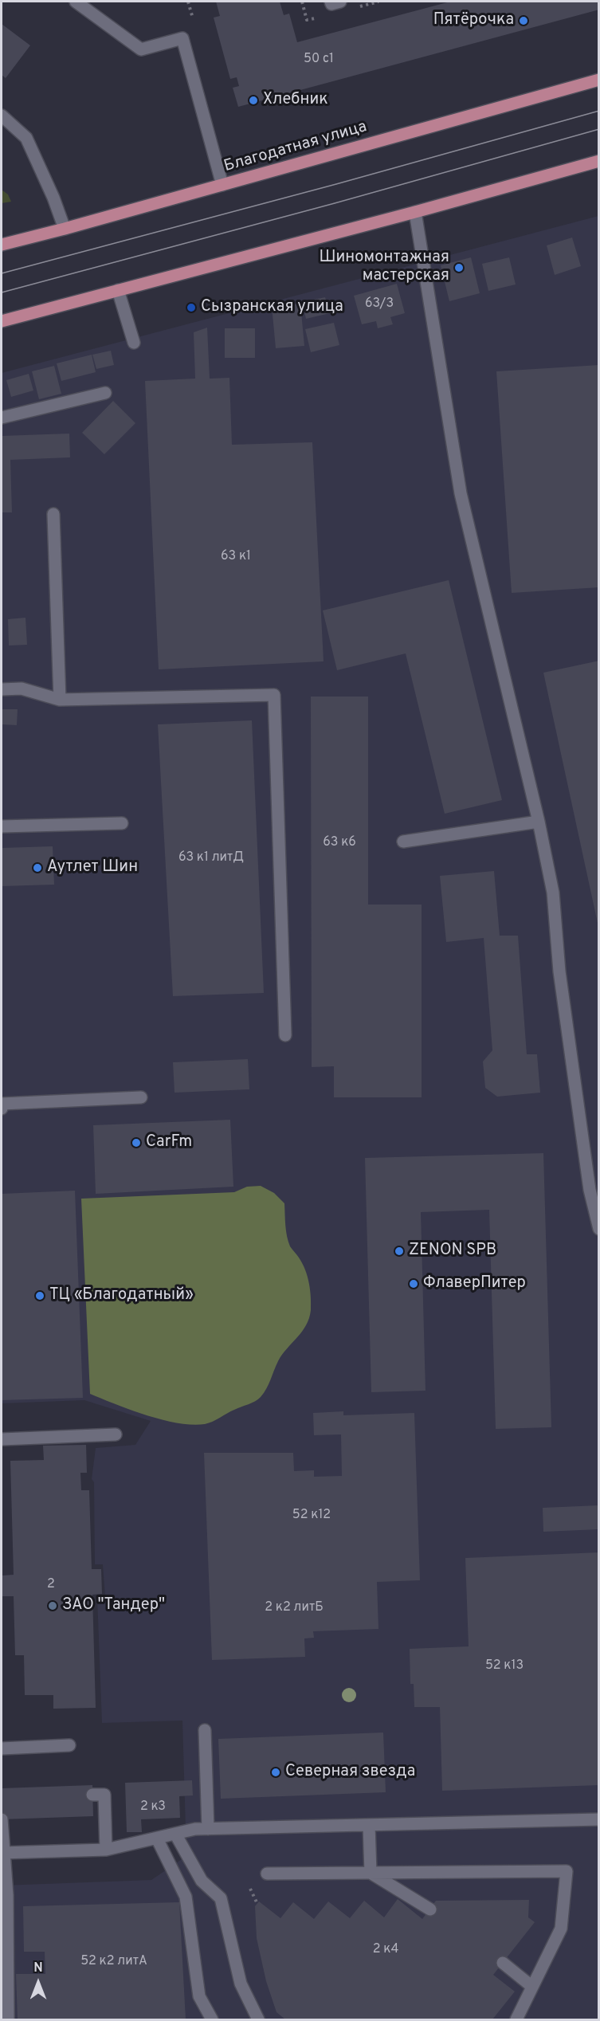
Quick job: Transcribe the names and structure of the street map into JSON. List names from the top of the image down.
{
  "streets": {
    "main road": ["Благодатная улица"]
  },
  "places": [
    "Пятёрочка",
    "Хлебник",
    "Шиномонтажная мастерская",
    "Сызранская улица",
    "Аутлет Шин",
    "CarFm",
    "ZENON SPB",
    "ФлаверПитер",
    "ТЦ «Благодатный»",
    "ЗАО \"Тандер\"",
    "Северная звезда"
  ],
  "house_numbers": [
    "50 с1",
    "63/3",
    "63 к1",
    "63 к6",
    "63 к1 литД",
    "52 к12",
    "2",
    "2 к2 литБ",
    "52 к13",
    "2 к3",
    "2 к4",
    "52 к2 литА"
  ],
  "north": "top"
}
